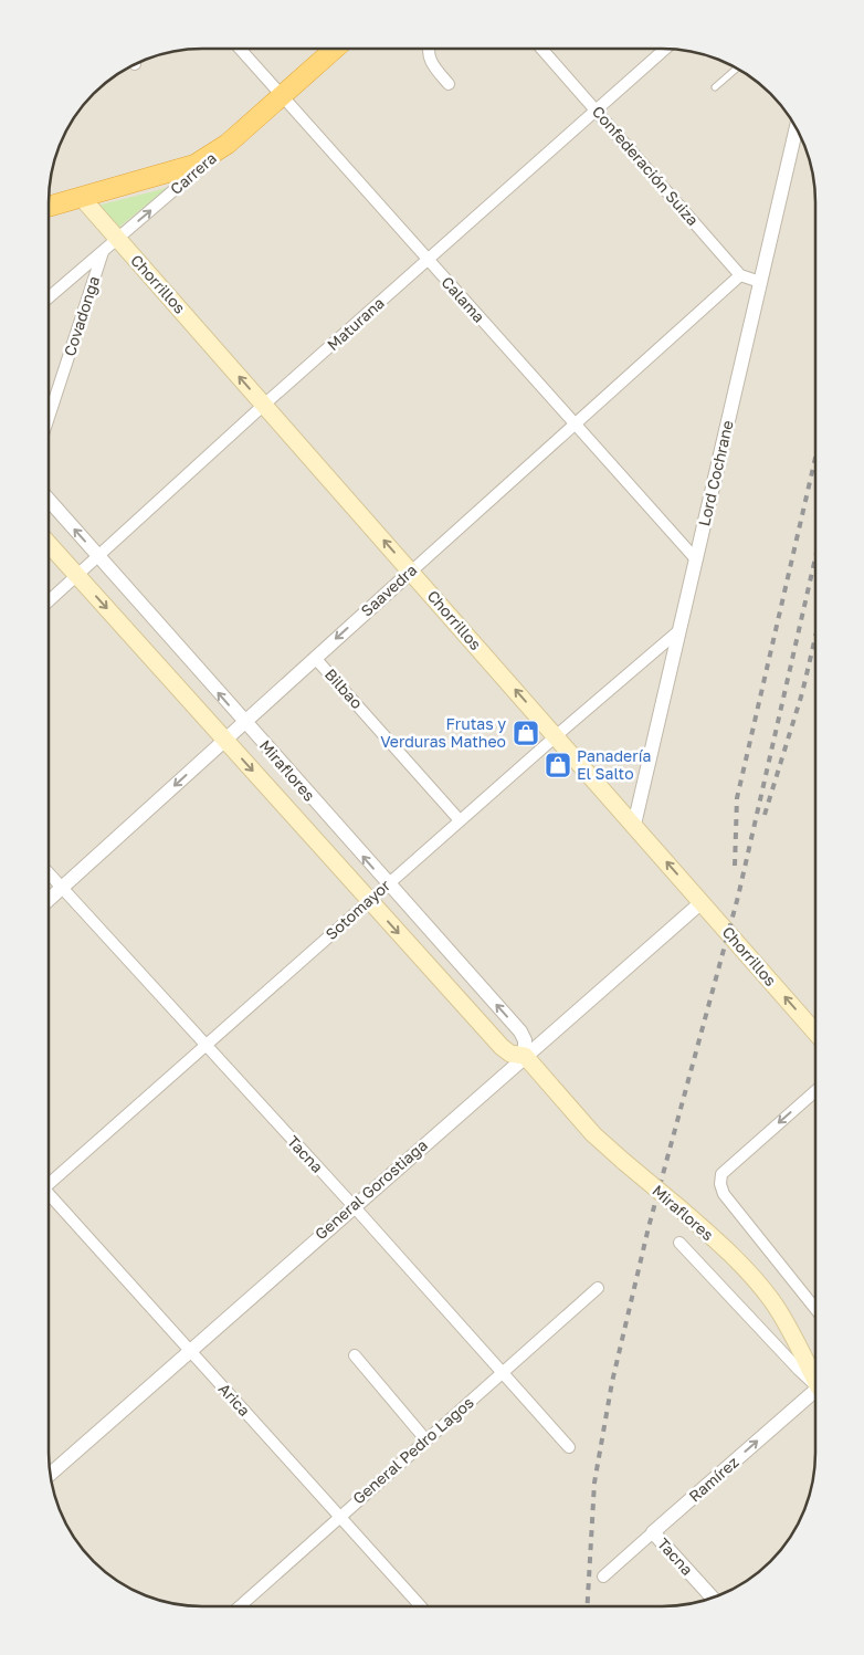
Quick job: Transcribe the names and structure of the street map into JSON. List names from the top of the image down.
{
  "streets": {
    "highway": ["Carrera"],
    "main road": ["Chorrillos", "Miraflores"],
    "street": [
      "Confederación Suiza",
      "Calama",
      "Covadonga",
      "Maturana",
      "Lord Cochrane",
      "Saavedra",
      "Bilbao",
      "Sotomayor",
      "Tacna",
      "General Gorostiaga",
      "Arica",
      "General Pedro Lagos",
      "Ramírez"
    ]
  },
  "crossings": [
    ["Confederación Suiza", "Maturana"],
    ["Confederación Suiza", "Saavedra"],
    ["Carrera", "Chorrillos"],
    ["Carrera", "Calama"],
    ["Carrera", "Covadonga"],
    ["Chorrillos", "Maturana"],
    ["Chorrillos", "Lord Cochrane"],
    ["Chorrillos", "Saavedra"],
    ["Chorrillos", "Sotomayor"],
    ["Chorrillos", "General Gorostiaga"],
    ["Calama", "Maturana"],
    ["Calama", "Lord Cochrane"],
    ["Calama", "Saavedra"],
    ["Maturana", "Miraflores"],
    ["Lord Cochrane", "Sotomayor"],
    ["Saavedra", "Bilbao"],
    ["Saavedra", "Miraflores"],
    ["Saavedra", "Tacna"],
    ["Bilbao", "Sotomayor"],
    ["Miraflores", "Sotomayor"],
    ["Miraflores", "General Gorostiaga"],
    ["Sotomayor", "Tacna"],
    ["Tacna", "General Gorostiaga"],
    ["Tacna", "General Pedro Lagos"],
    ["Tacna", "Ramírez"],
    ["General Gorostiaga", "Arica"],
    ["Arica", "General Pedro Lagos"]
  ],
  "one_way": ["Chorrillos", "Saavedra", "Ramírez"],
  "places": {
    "shop": ["Frutas y Verduras Matheo", "Panadería El Salto"]
  }
}
